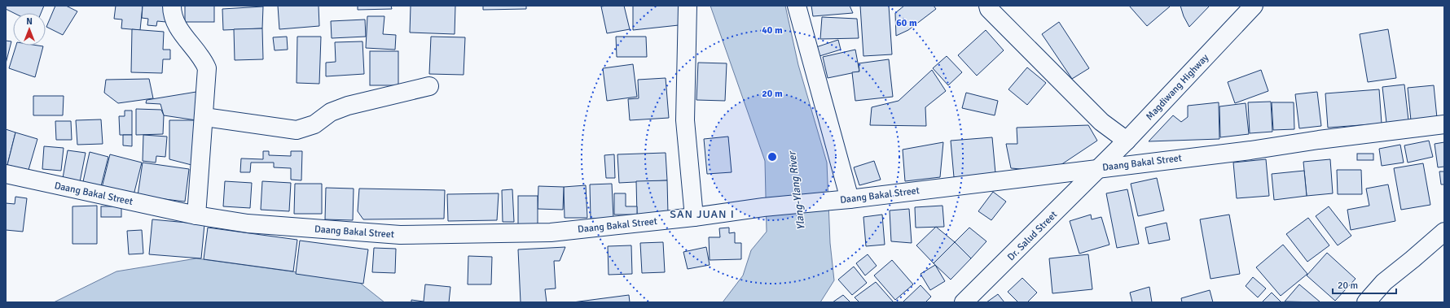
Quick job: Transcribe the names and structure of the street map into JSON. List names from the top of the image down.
{
  "streets": {
    "street": ["Magdiwang Highway", "Daang Bakal Street", "Dr. Salud Street"]
  },
  "crossings": [
    ["Magdiwang Highway", "Daang Bakal Street"],
    ["Magdiwang Highway", "Dr. Salud Street"],
    ["Daang Bakal Street", "Dr. Salud Street"]
  ],
  "districts": ["SAN JUAN I"],
  "water": ["Ylang-Ylang River"],
  "scale_bar": "20 m",
  "north": "top",
  "rings": ["60 m", "40 m", "20 m"]
}
